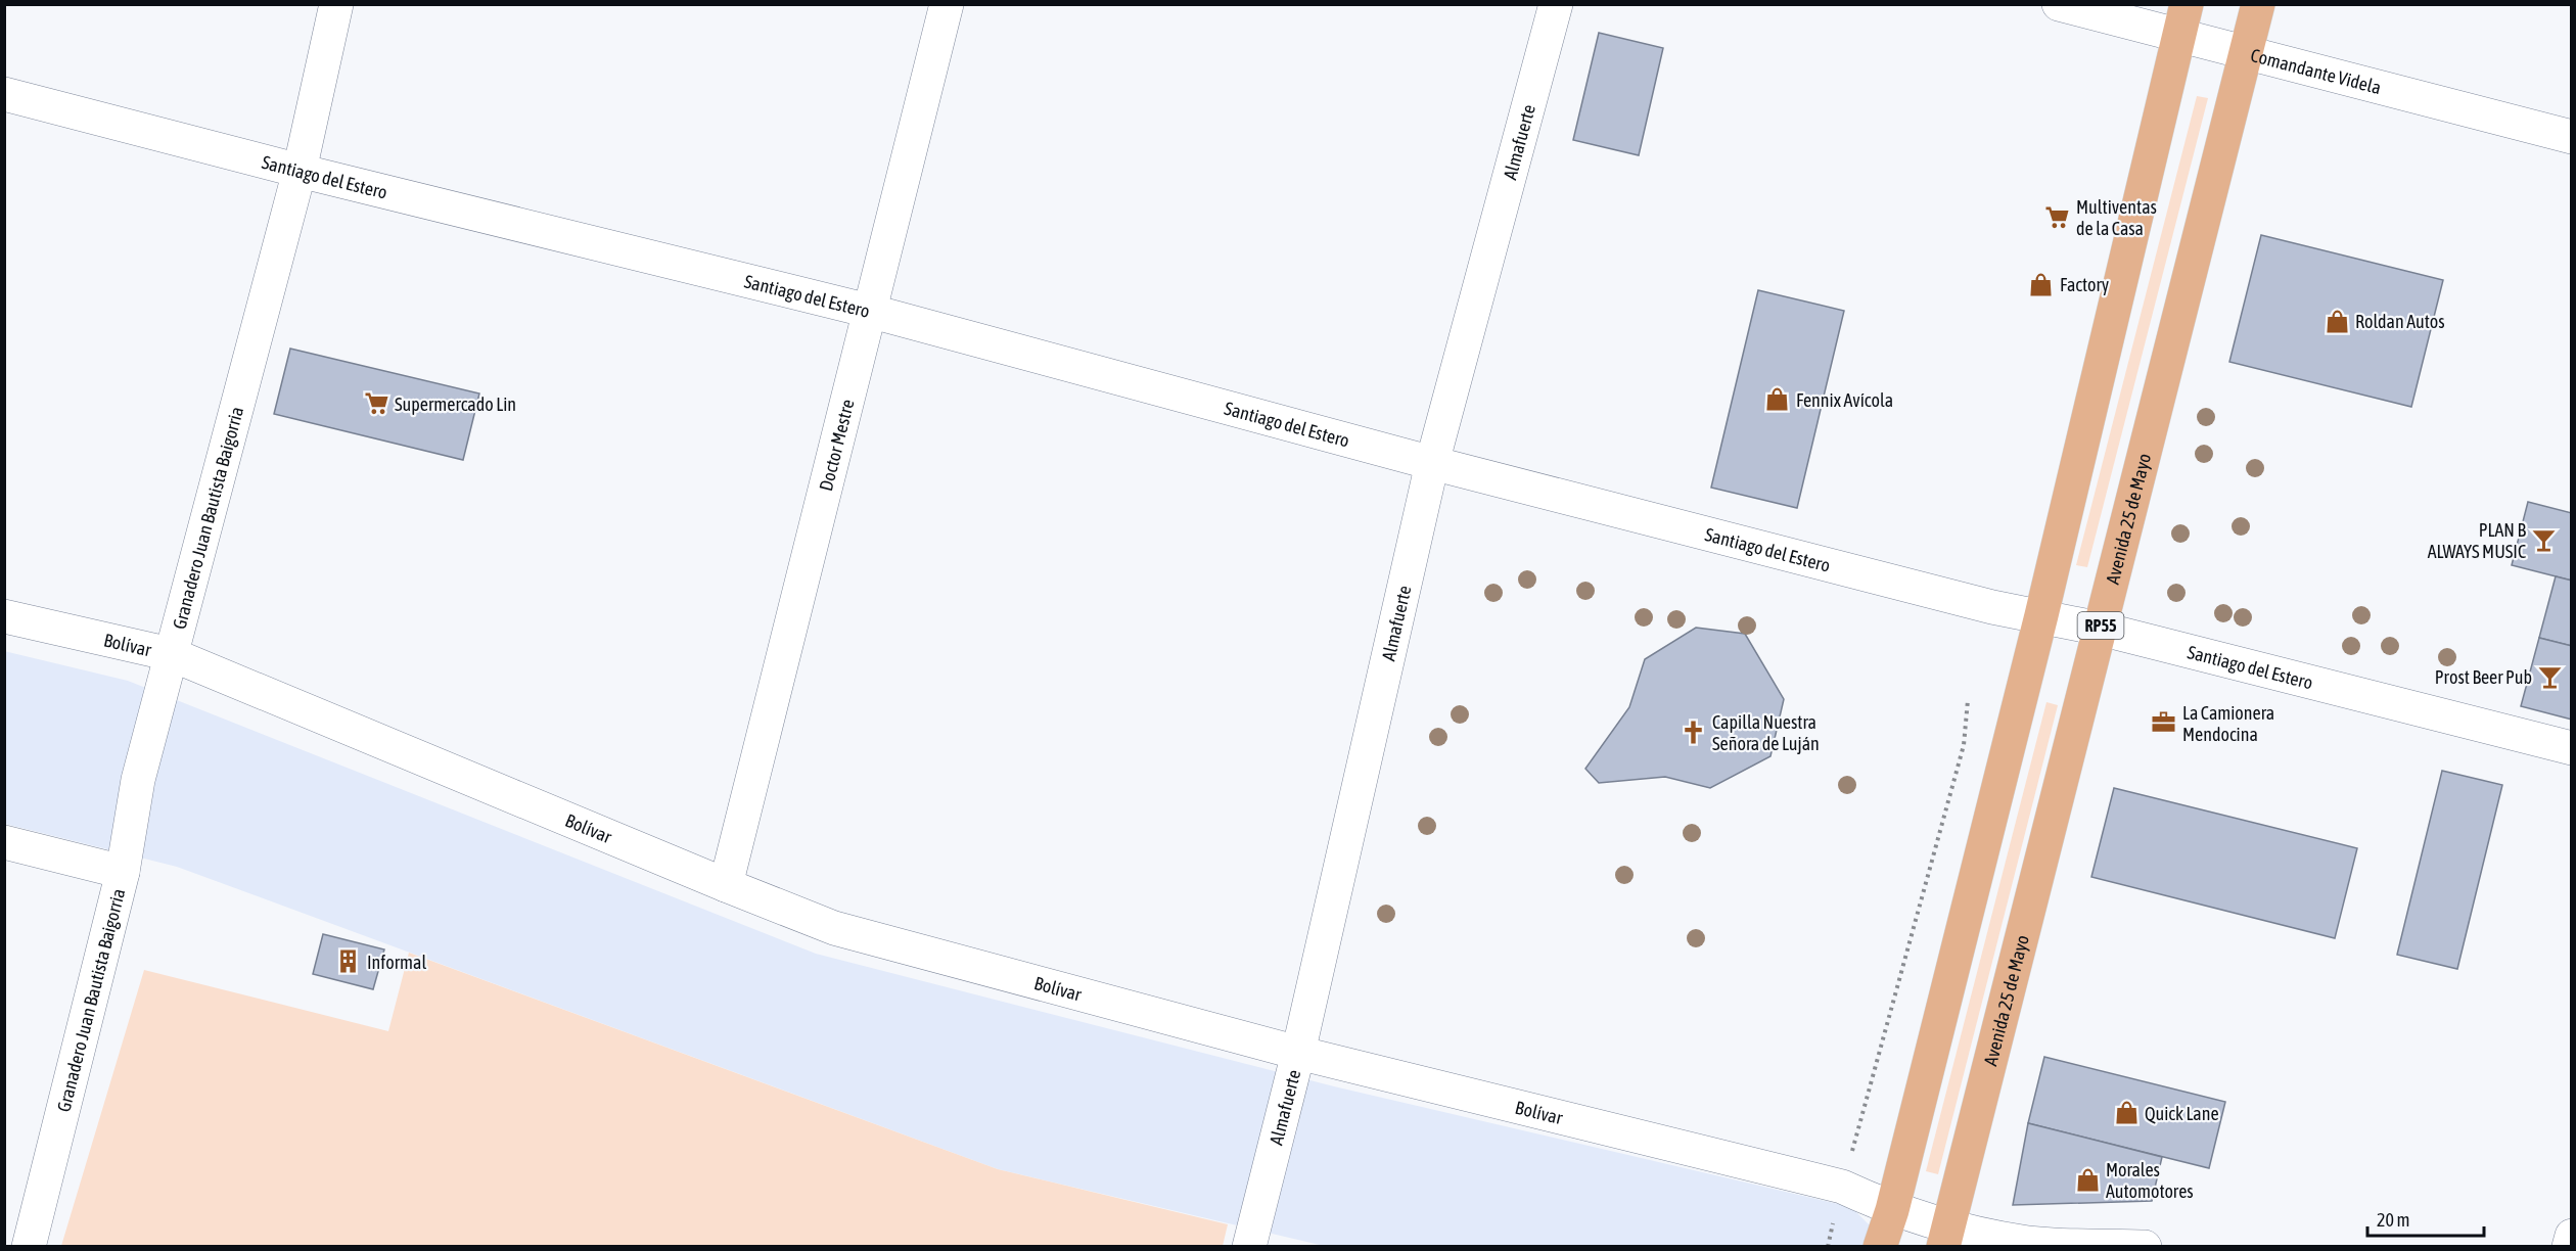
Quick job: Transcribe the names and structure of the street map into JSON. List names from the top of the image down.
{
  "streets": {
    "main road": ["Avenida 25 de Mayo", "RP55"],
    "street": [
      "Comandante Videla",
      "Almafuerte",
      "Santiago del Estero",
      "Doctor Mestre",
      "Granadero Juan Bautista Baigorria",
      "Bolívar"
    ]
  },
  "crossings": [
    ["Comandante Videla", "Avenida 25 de Mayo"],
    ["Almafuerte", "Santiago del Estero"],
    ["Almafuerte", "Bolívar"],
    ["Santiago del Estero", "Doctor Mestre"],
    ["Santiago del Estero", "Granadero Juan Bautista Baigorria"],
    ["Santiago del Estero", "Avenida 25 de Mayo"],
    ["Doctor Mestre", "Bolívar"],
    ["Granadero Juan Bautista Baigorria", "Bolívar"],
    ["Avenida 25 de Mayo", "Bolívar"]
  ],
  "places": {
    "supermarket": ["Multiventas de la Casa", "Supermercado Lin"],
    "shop": [
      "Factory",
      "Roldan Autos",
      "Fennix Avícola",
      "Quick Lane",
      "Morales Automotores"
    ],
    "bar": ["PLAN B ALWAYS MUSIC", "Prost Beer Pub"],
    "office": ["La Camionera Mendocina"],
    "church": ["Capilla Nuestra Señora de Luján"],
    "building": ["Informal"]
  },
  "scale_bar": "20 m"
}
